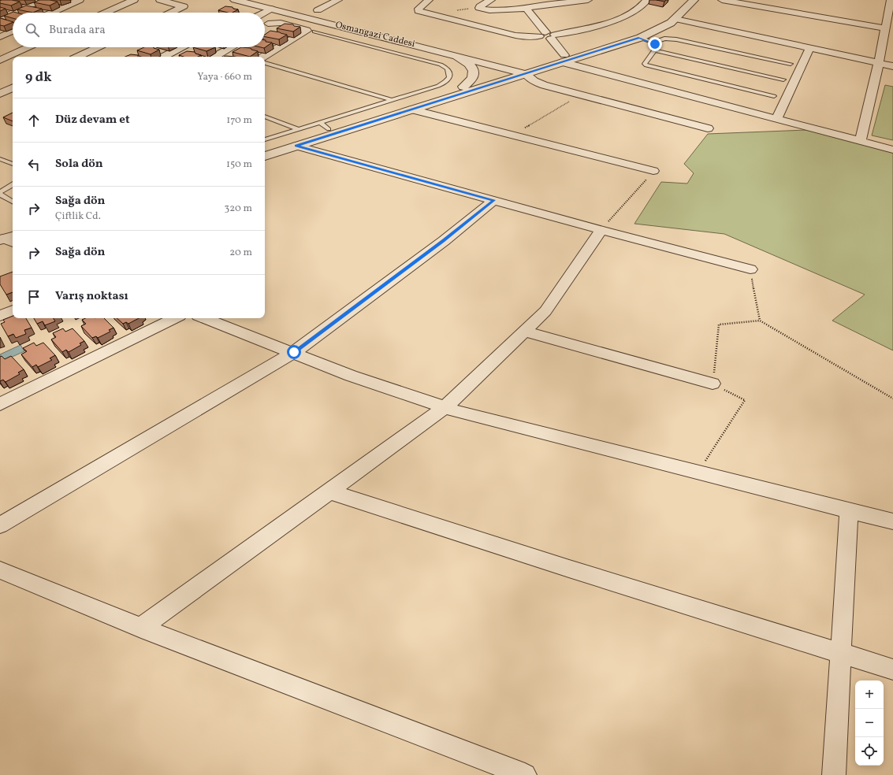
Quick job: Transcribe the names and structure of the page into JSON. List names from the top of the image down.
{
  "streets": {
    "street": ["Osmangazi Caddesi"]
  },
  "page": {
    "search": "Burada ara",
    "heading": ["9 dk", "Yaya · 660 m"],
    "list": [
      ["Düz devam et", "170 m"],
      ["Sola dön", "150 m"],
      ["Sağa dön", "Çiftlik Cd.", "320 m"],
      ["Sağa dön", "20 m"],
      "Varış noktası"
    ],
    "map_buttons": ["+", "−"]
  }
}
